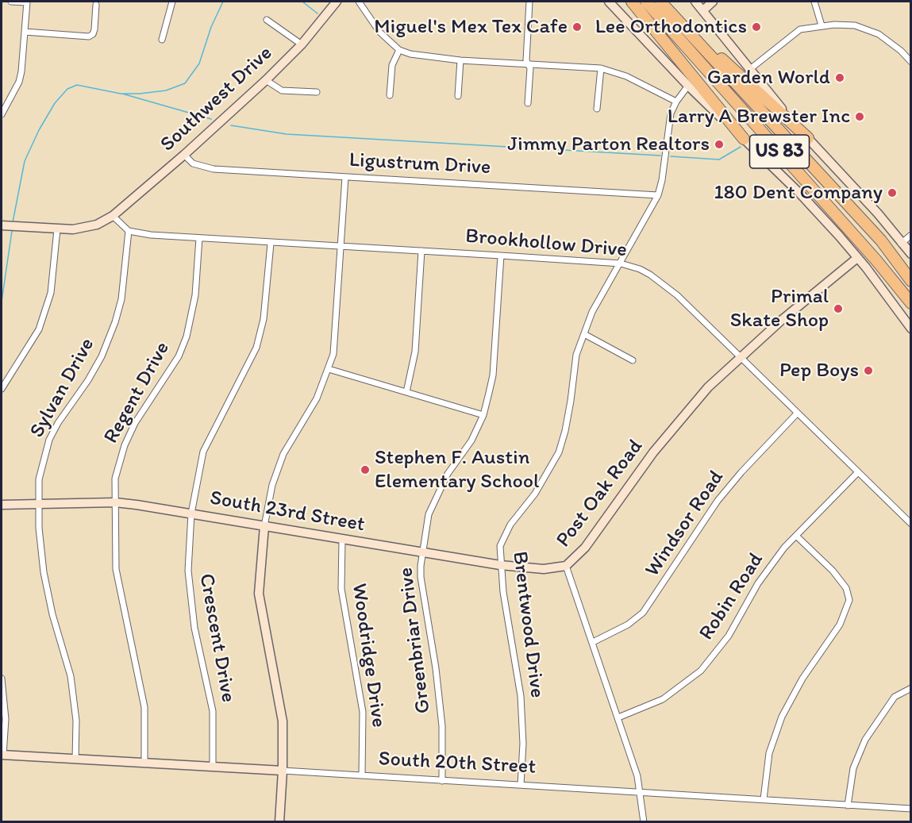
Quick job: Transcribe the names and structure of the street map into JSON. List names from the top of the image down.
{
  "streets": {
    "highway": ["US 83"],
    "street": [
      "Southwest Drive",
      "Ligustrum Drive",
      "Brookhollow Drive",
      "Sylvan Drive",
      "Regent Drive",
      "Post Oak Road",
      "South 23rd Street",
      "Windsor Road",
      "Robin Road",
      "Brentwood Drive",
      "Crescent Drive",
      "Greenbriar Drive",
      "Woodridge Drive",
      "South 20th Street"
    ]
  },
  "crossings": [
    ["Southwest Drive", "Ligustrum Drive"],
    ["Ligustrum Drive", "Brentwood Drive"],
    ["Brookhollow Drive", "Sylvan Drive"],
    ["Brookhollow Drive", "Regent Drive"],
    ["Brookhollow Drive", "Post Oak Road"],
    ["Brookhollow Drive", "Windsor Road"],
    ["Brookhollow Drive", "Robin Road"],
    ["Brookhollow Drive", "Brentwood Drive"],
    ["Brookhollow Drive", "Crescent Drive"],
    ["Brookhollow Drive", "Greenbriar Drive"],
    ["Sylvan Drive", "South 23rd Street"],
    ["Sylvan Drive", "South 20th Street"],
    ["Regent Drive", "South 23rd Street"],
    ["Regent Drive", "South 20th Street"],
    ["Post Oak Road", "South 23rd Street"],
    ["Post Oak Road", "Windsor Road"],
    ["Post Oak Road", "Robin Road"],
    ["Post Oak Road", "South 20th Street"],
    ["South 23rd Street", "Brentwood Drive"],
    ["South 23rd Street", "Crescent Drive"],
    ["South 23rd Street", "Greenbriar Drive"],
    ["South 23rd Street", "Woodridge Drive"],
    ["Brentwood Drive", "South 20th Street"],
    ["Crescent Drive", "South 20th Street"],
    ["Greenbriar Drive", "South 20th Street"],
    ["Woodridge Drive", "South 20th Street"]
  ],
  "places": [
    "Miguel's Mex Tex Cafe",
    "Lee Orthodontics",
    "Garden World",
    "Larry A Brewster Inc",
    "Jimmy Parton Realtors",
    "180 Dent Company",
    "Primal Skate Shop",
    "Pep Boys",
    "Stephen F. Austin Elementary School"
  ]
}
